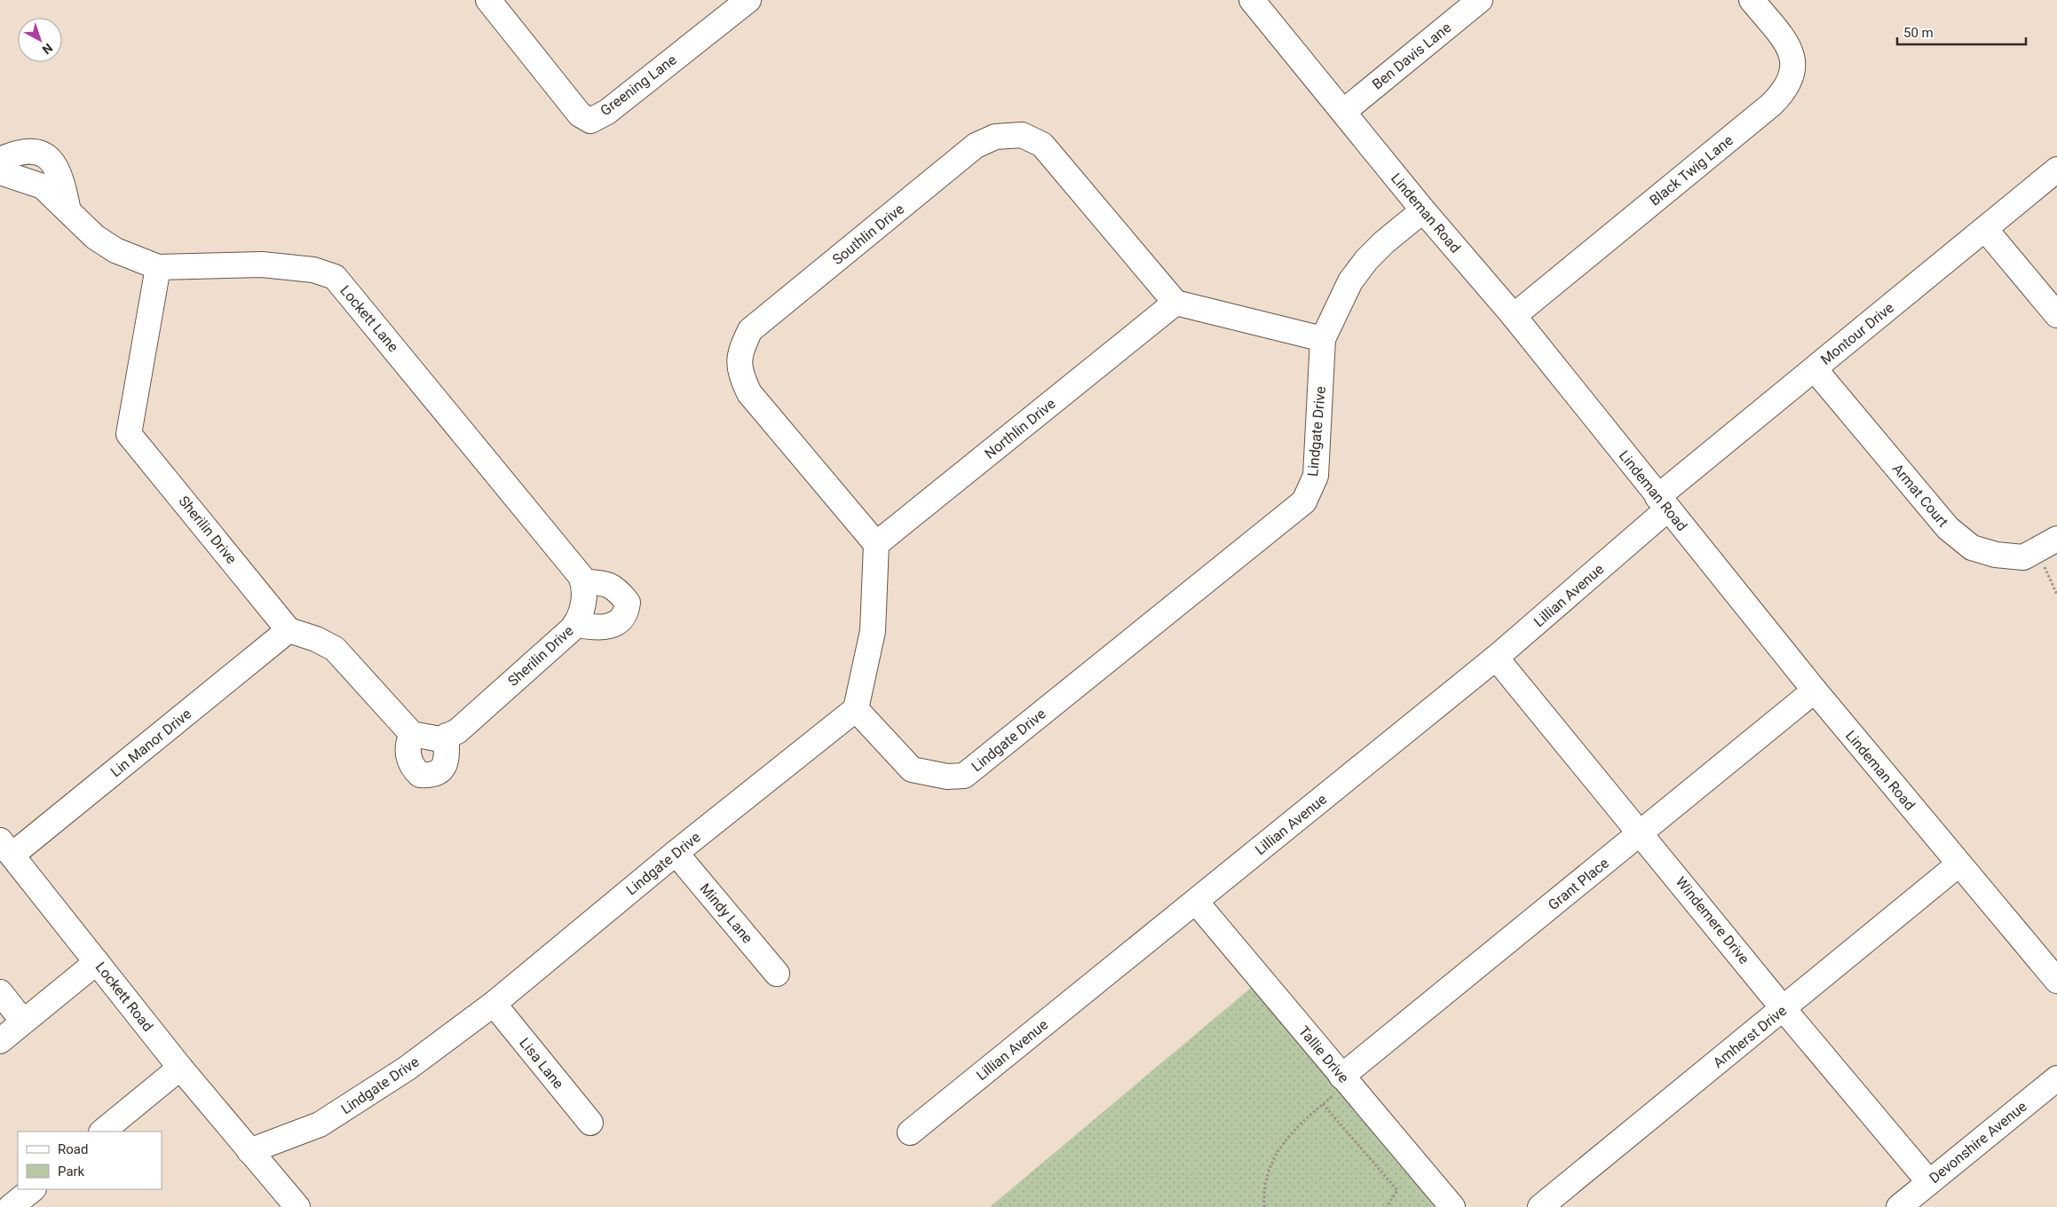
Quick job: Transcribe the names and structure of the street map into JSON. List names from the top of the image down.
{
  "streets": {
    "street": [
      "Ben Davis Lane",
      "Greening Lane",
      "Black Twig Lane",
      "Lindeman Road",
      "Southlin Drive",
      "Lockett Lane",
      "Montour Drive",
      "Northlin Drive",
      "Lindgate Drive",
      "Armat Court",
      "Sherilin Drive",
      "Lillian Avenue",
      "Lin Manor Drive",
      "Grant Place",
      "Mindy Lane",
      "Windemere Drive",
      "Lockett Road",
      "Amherst Drive",
      "Tallie Drive",
      "Lisa Lane",
      "Devonshire Avenue"
    ]
  },
  "crossings": [
    ["Ben Davis Lane", "Lindeman Road"],
    ["Black Twig Lane", "Lindeman Road"],
    ["Lindeman Road", "Montour Drive"],
    ["Lindeman Road", "Lindgate Drive"],
    ["Lindeman Road", "Lillian Avenue"],
    ["Lindeman Road", "Grant Place"],
    ["Lindeman Road", "Amherst Drive"],
    ["Southlin Drive", "Northlin Drive"],
    ["Lockett Lane", "Sherilin Drive"],
    ["Montour Drive", "Armat Court"],
    ["Montour Drive", "Lillian Avenue"],
    ["Lindgate Drive", "Mindy Lane"],
    ["Lindgate Drive", "Lockett Road"],
    ["Lindgate Drive", "Lisa Lane"],
    ["Sherilin Drive", "Lin Manor Drive"],
    ["Lillian Avenue", "Windemere Drive"],
    ["Lillian Avenue", "Tallie Drive"],
    ["Lin Manor Drive", "Lockett Road"],
    ["Grant Place", "Windemere Drive"],
    ["Grant Place", "Tallie Drive"],
    ["Windemere Drive", "Amherst Drive"],
    ["Windemere Drive", "Devonshire Avenue"]
  ],
  "legend": ["Road", "Park"],
  "scale_bar": "50 m",
  "north": "bottom right"
}
